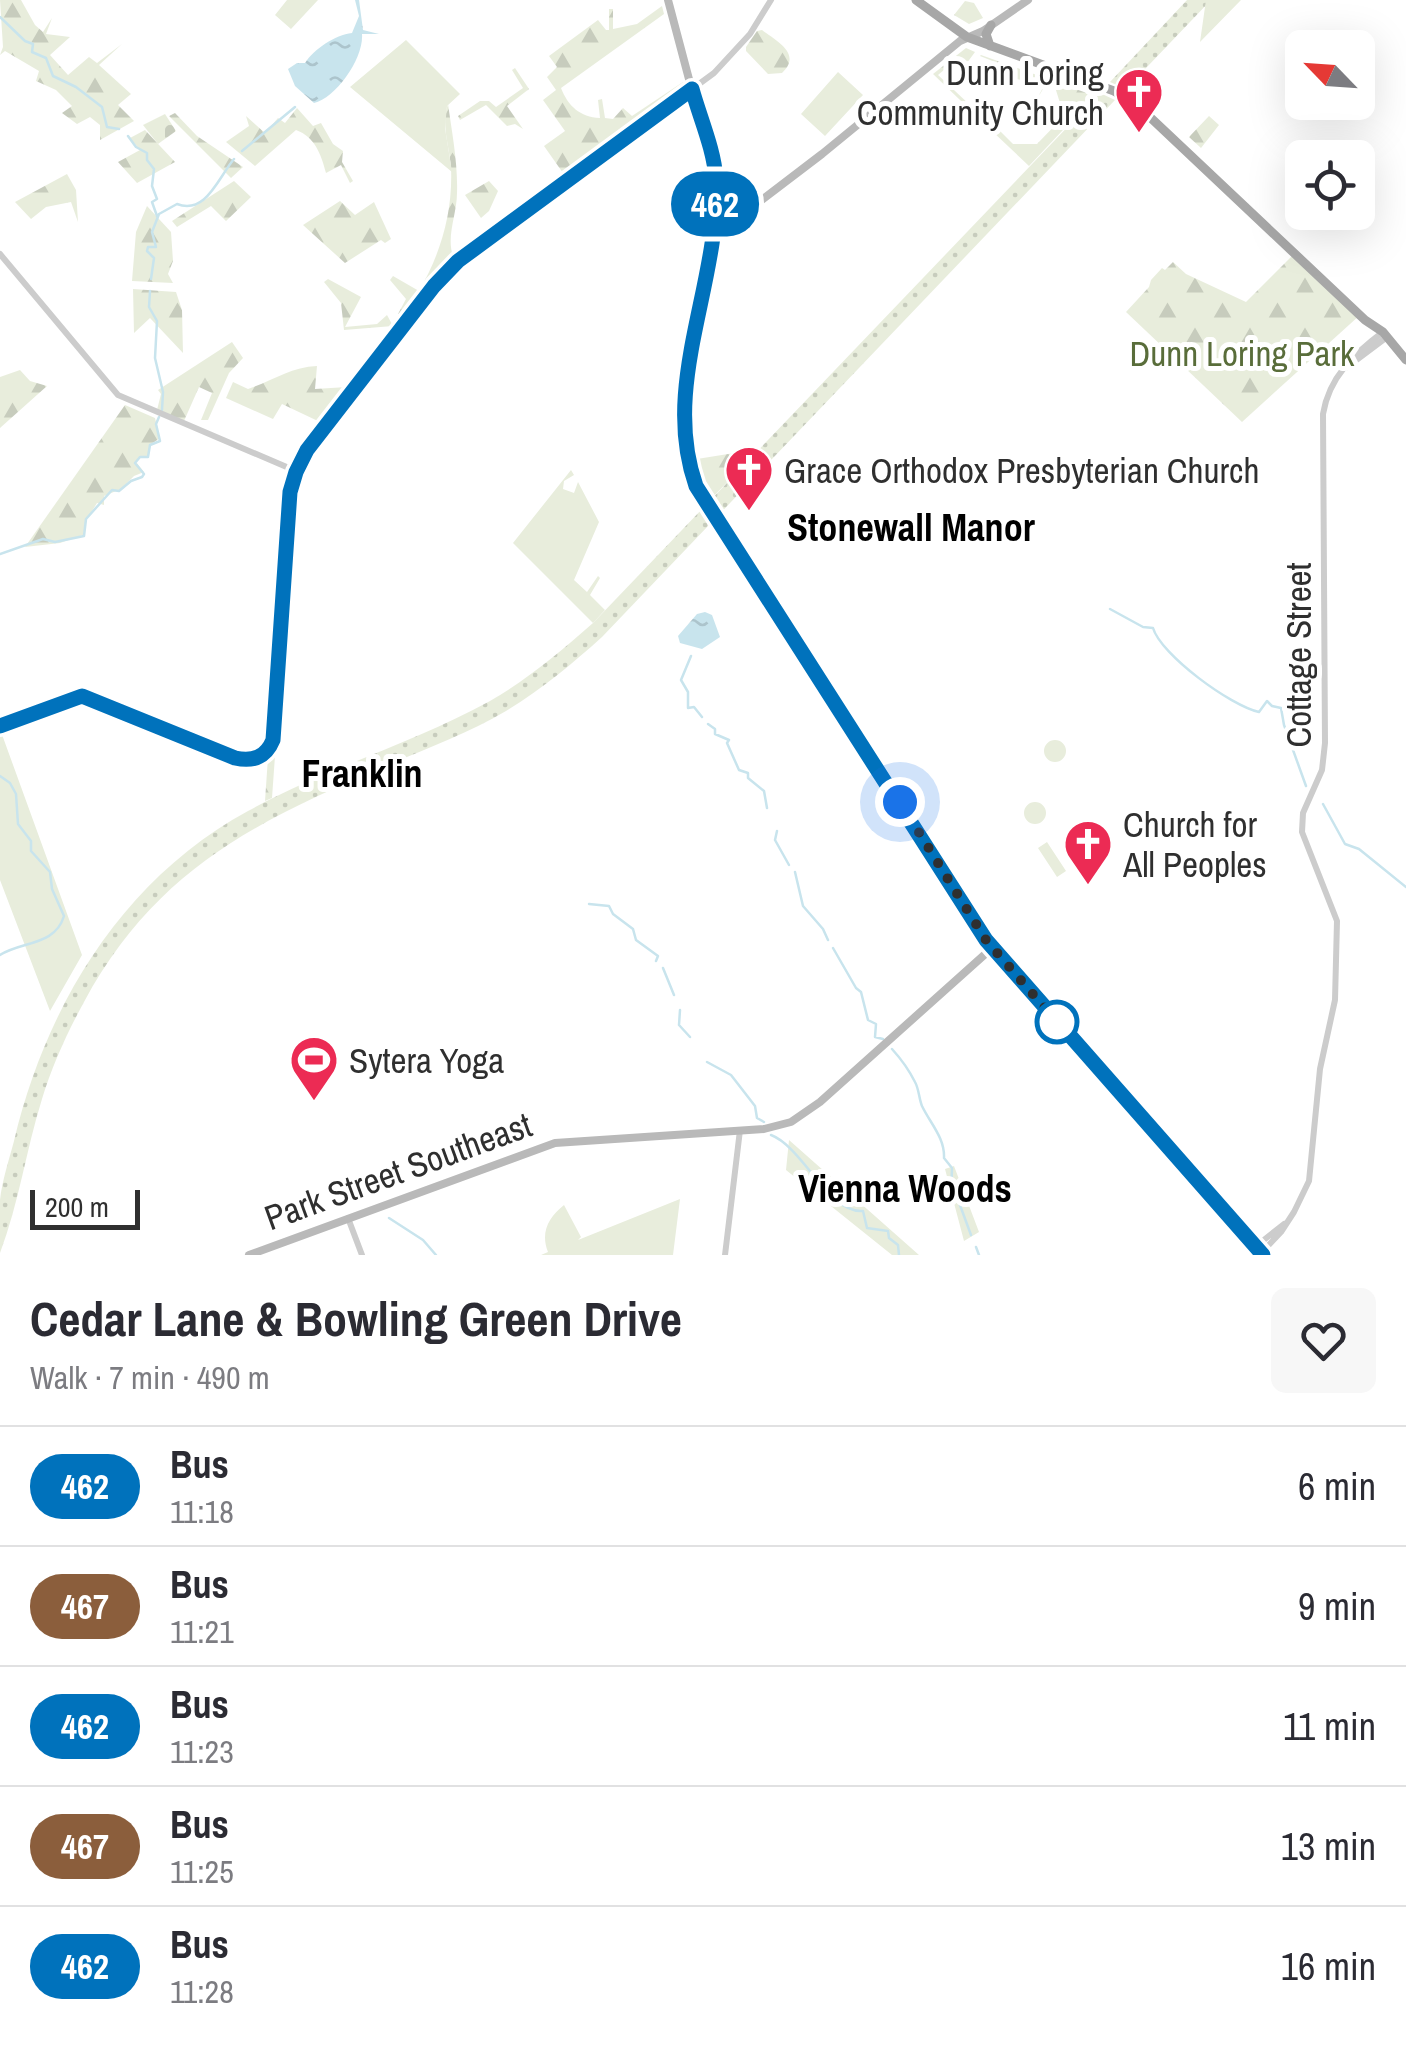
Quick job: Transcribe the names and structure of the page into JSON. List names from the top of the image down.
{
  "streets": {
    "main road": ["Park Street Southeast"],
    "street": ["Cottage Street"]
  },
  "districts": ["Stonewall Manor", "Franklin", "Vienna Woods"],
  "parks": ["Dunn Loring Park"],
  "places": {
    "church": ["Dunn Loring Community Church", "Grace Orthodox Presbyterian Church", "Church for All Peoples"],
    "sports": ["Sytera Yoga"]
  },
  "lines": ["bus line 462"],
  "scale_bar": "200 m",
  "north": "top left",
  "page": {
    "on_map": "462",
    "scale": "200 m",
    "heading": ["Cedar Lane & Bowling Green Drive", "Walk · 7 min · 490 m"],
    "list": [
      {
        "mark": "462",
        "name": "Bus",
        "note": "11:18",
        "value": "6 min"
      },
      {
        "mark": "467",
        "name": "Bus",
        "note": "11:21",
        "value": "9 min"
      },
      {
        "mark": "462",
        "name": "Bus",
        "note": "11:23",
        "value": "11 min"
      },
      {
        "mark": "467",
        "name": "Bus",
        "note": "11:25",
        "value": "13 min"
      },
      {
        "mark": "462",
        "name": "Bus",
        "note": "11:28",
        "value": "16 min"
      }
    ]
  }
}
